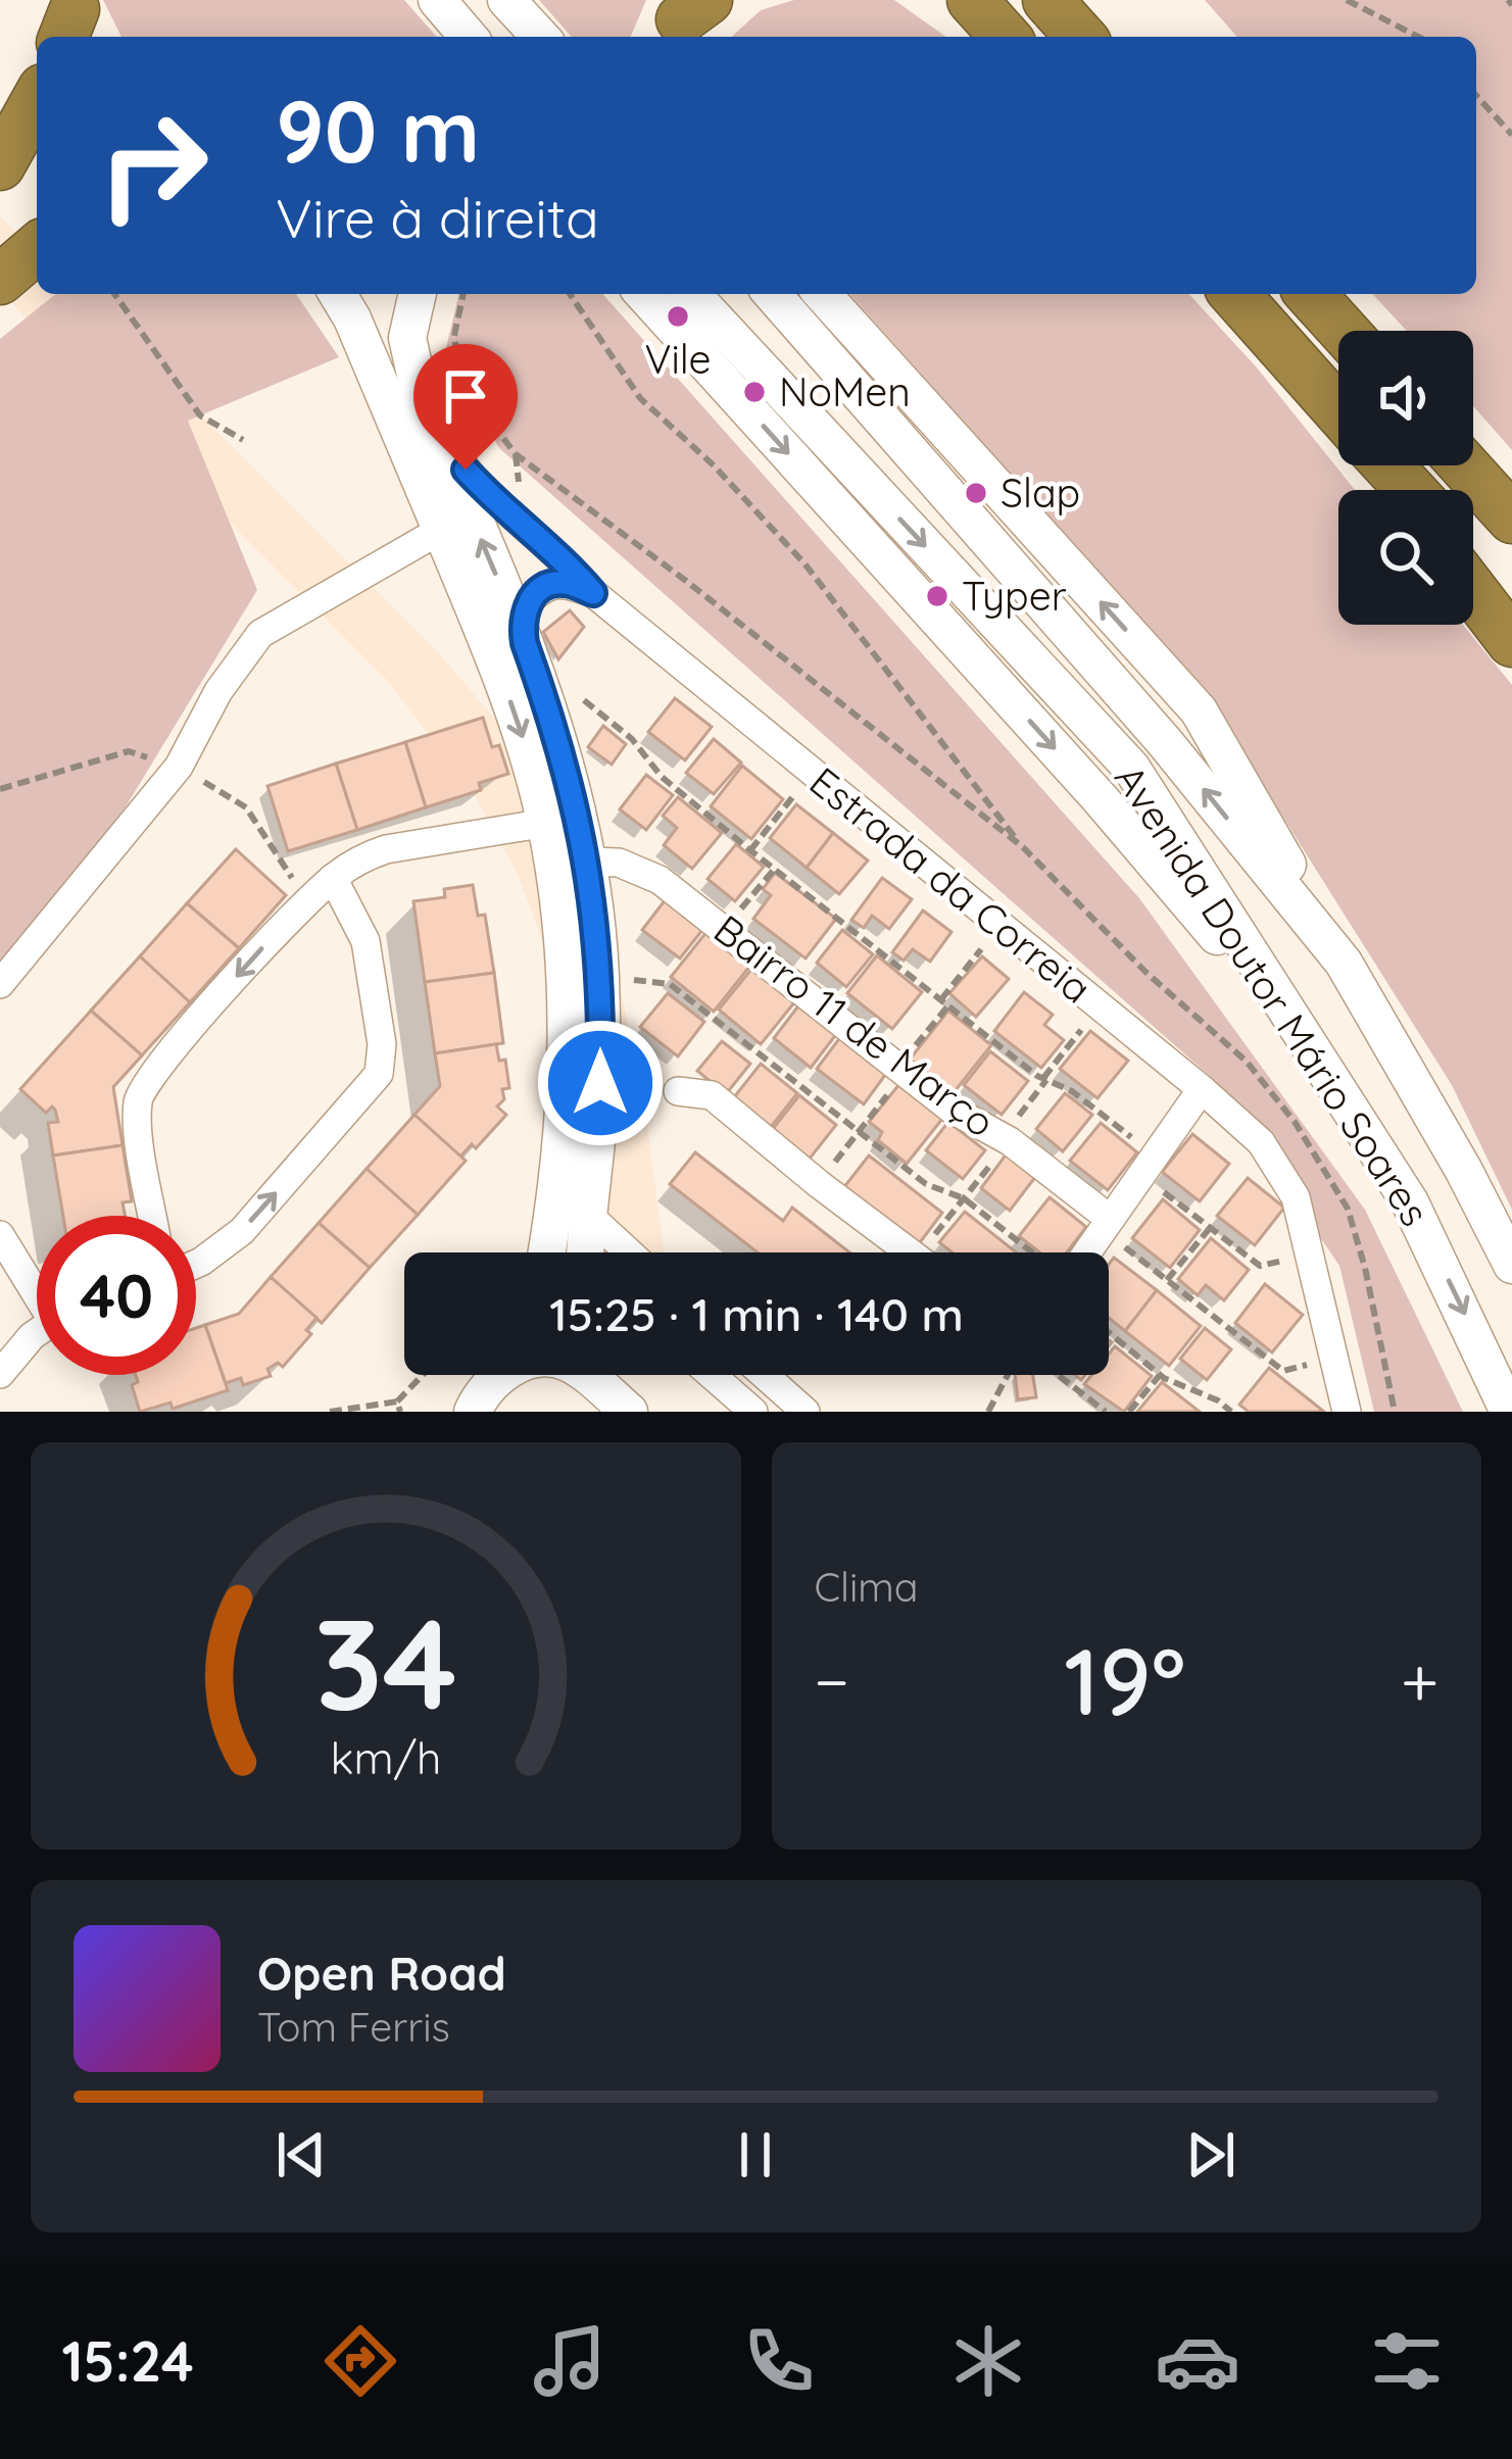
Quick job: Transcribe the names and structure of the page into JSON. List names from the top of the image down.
{
  "streets": {
    "main road": ["Avenida Doutor Mário Soares"],
    "street": ["Estrada da Correia", "Bairro 11 de Março"]
  },
  "places": [
    "Vile",
    "NoMen",
    "Slap",
    "Typer"
  ],
  "page": {
    "turn": ["90 m", "Vire à direita"],
    "limit": "40",
    "trip": "15:25 · 1 min · 140 m",
    "tile": "Clima",
    "heat": ["−", "19°", "+"],
    "song": ["Open Road", "Tom Ferris"],
    "tabs": "15:24",
    "gauge": ["34", "km/h"]
  }
}
